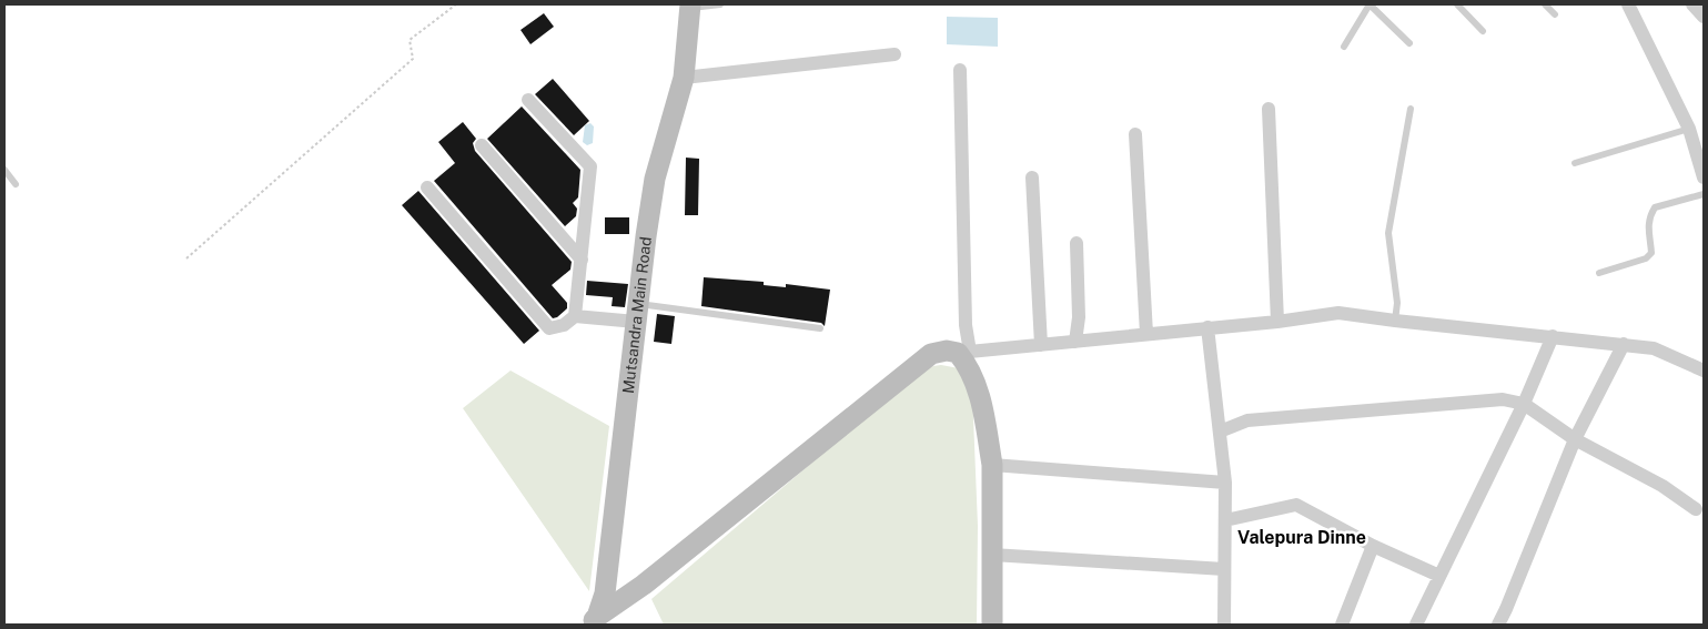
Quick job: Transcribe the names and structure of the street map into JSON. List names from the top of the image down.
{
  "streets": {
    "street": ["Mutsandra Main Road"]
  },
  "districts": ["Valepura Dinne"]
}
